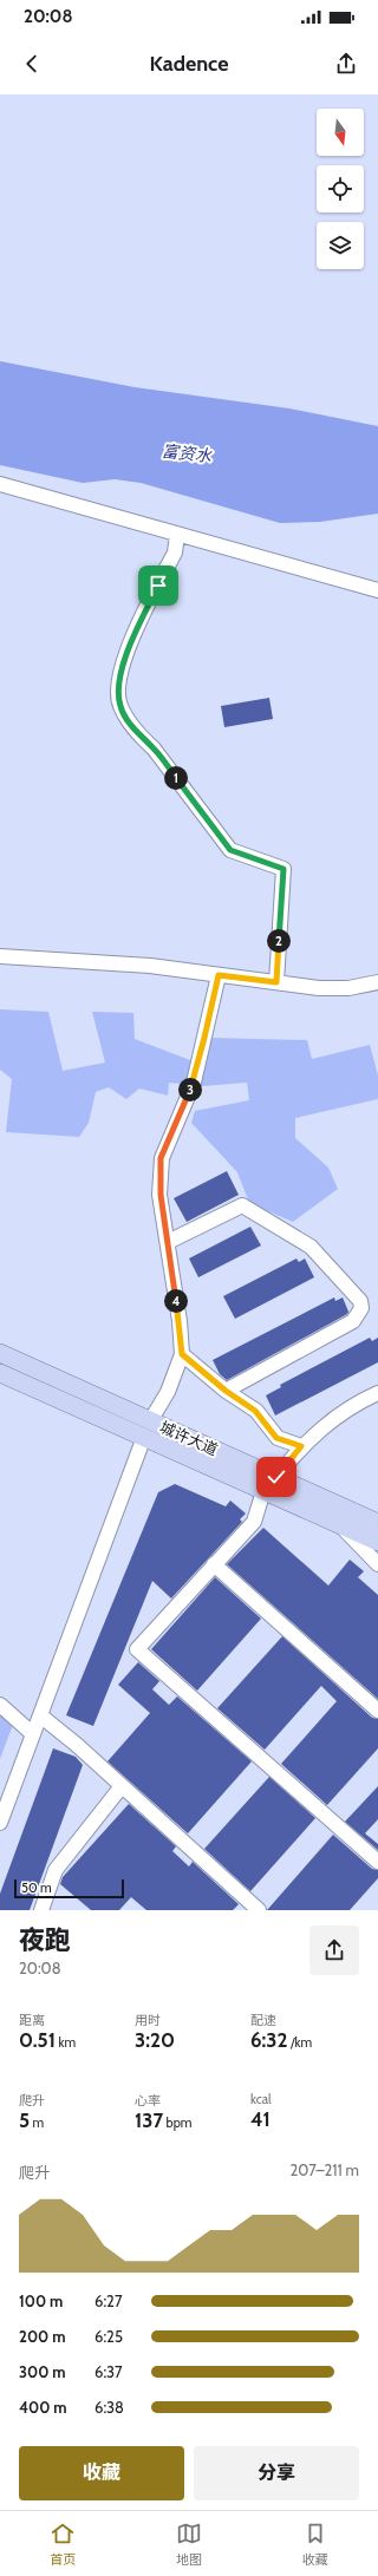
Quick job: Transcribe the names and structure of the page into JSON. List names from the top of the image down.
{
  "streets": {
    "main road": ["城许大道"]
  },
  "water": ["富资水"],
  "scale_bar": "50 m",
  "north": "bottom",
  "page": {
    "status": "20:08",
    "header": "Kadence",
    "pins": [
      "1",
      "2",
      "3",
      "4"
    ],
    "scale": "50 m",
    "heading": ["夜跑", "20:08"],
    "stats": [
      ["距离", "0.51 km"],
      ["用时", "3:20"],
      ["配速", "6:32 /km"],
      ["爬升", "5 m"],
      ["心率", "137 bpm"],
      ["kcal", "41"]
    ],
    "chart": ["爬升", "207–211 m"],
    "list": [
      {
        "name": "100 m",
        "note": "6:27"
      },
      {
        "name": "200 m",
        "note": "6:25"
      },
      {
        "name": "300 m",
        "note": "6:37"
      },
      {
        "name": "400 m",
        "note": "6:38"
      }
    ],
    "buttons": ["收藏", "分享"],
    "tabs": ["首页", "地图", "收藏"]
  }
}
